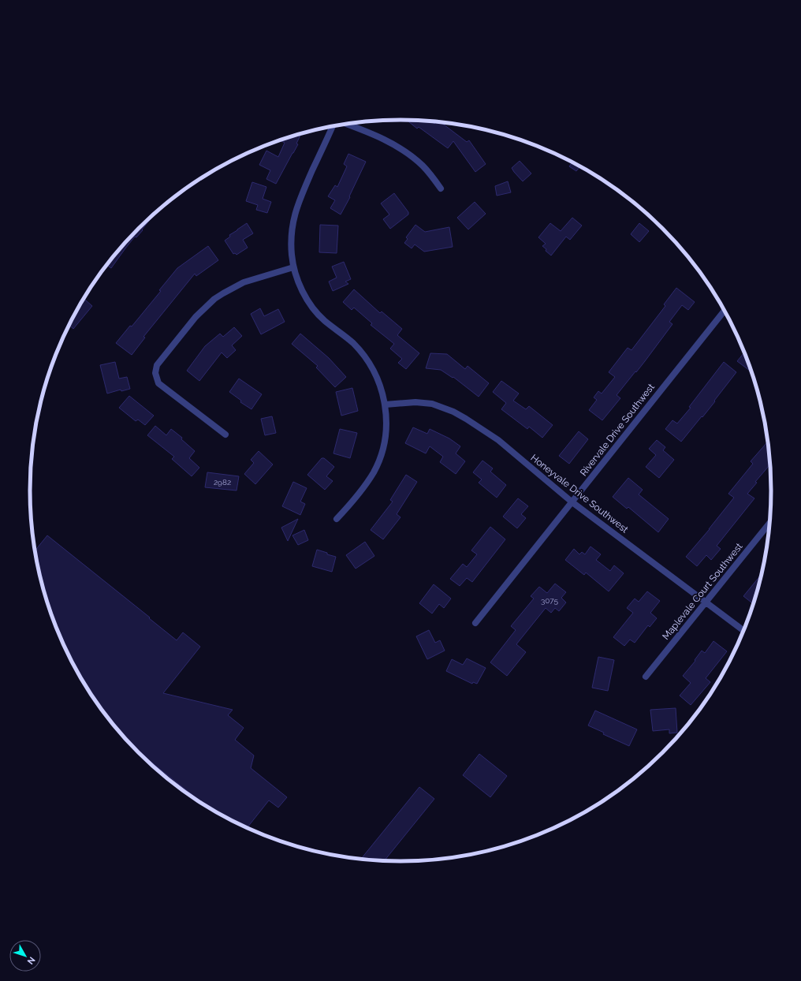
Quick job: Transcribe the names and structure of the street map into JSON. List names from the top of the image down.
{
  "streets": {
    "street": ["Rivervale Drive Southwest", "Honeyvale Drive Southwest", "Maplevale Court Southwest"]
  },
  "crossings": [
    ["Rivervale Drive Southwest", "Honeyvale Drive Southwest"],
    ["Honeyvale Drive Southwest", "Maplevale Court Southwest"]
  ],
  "house_numbers": ["2982", "3075"],
  "north": "bottom right"
}
